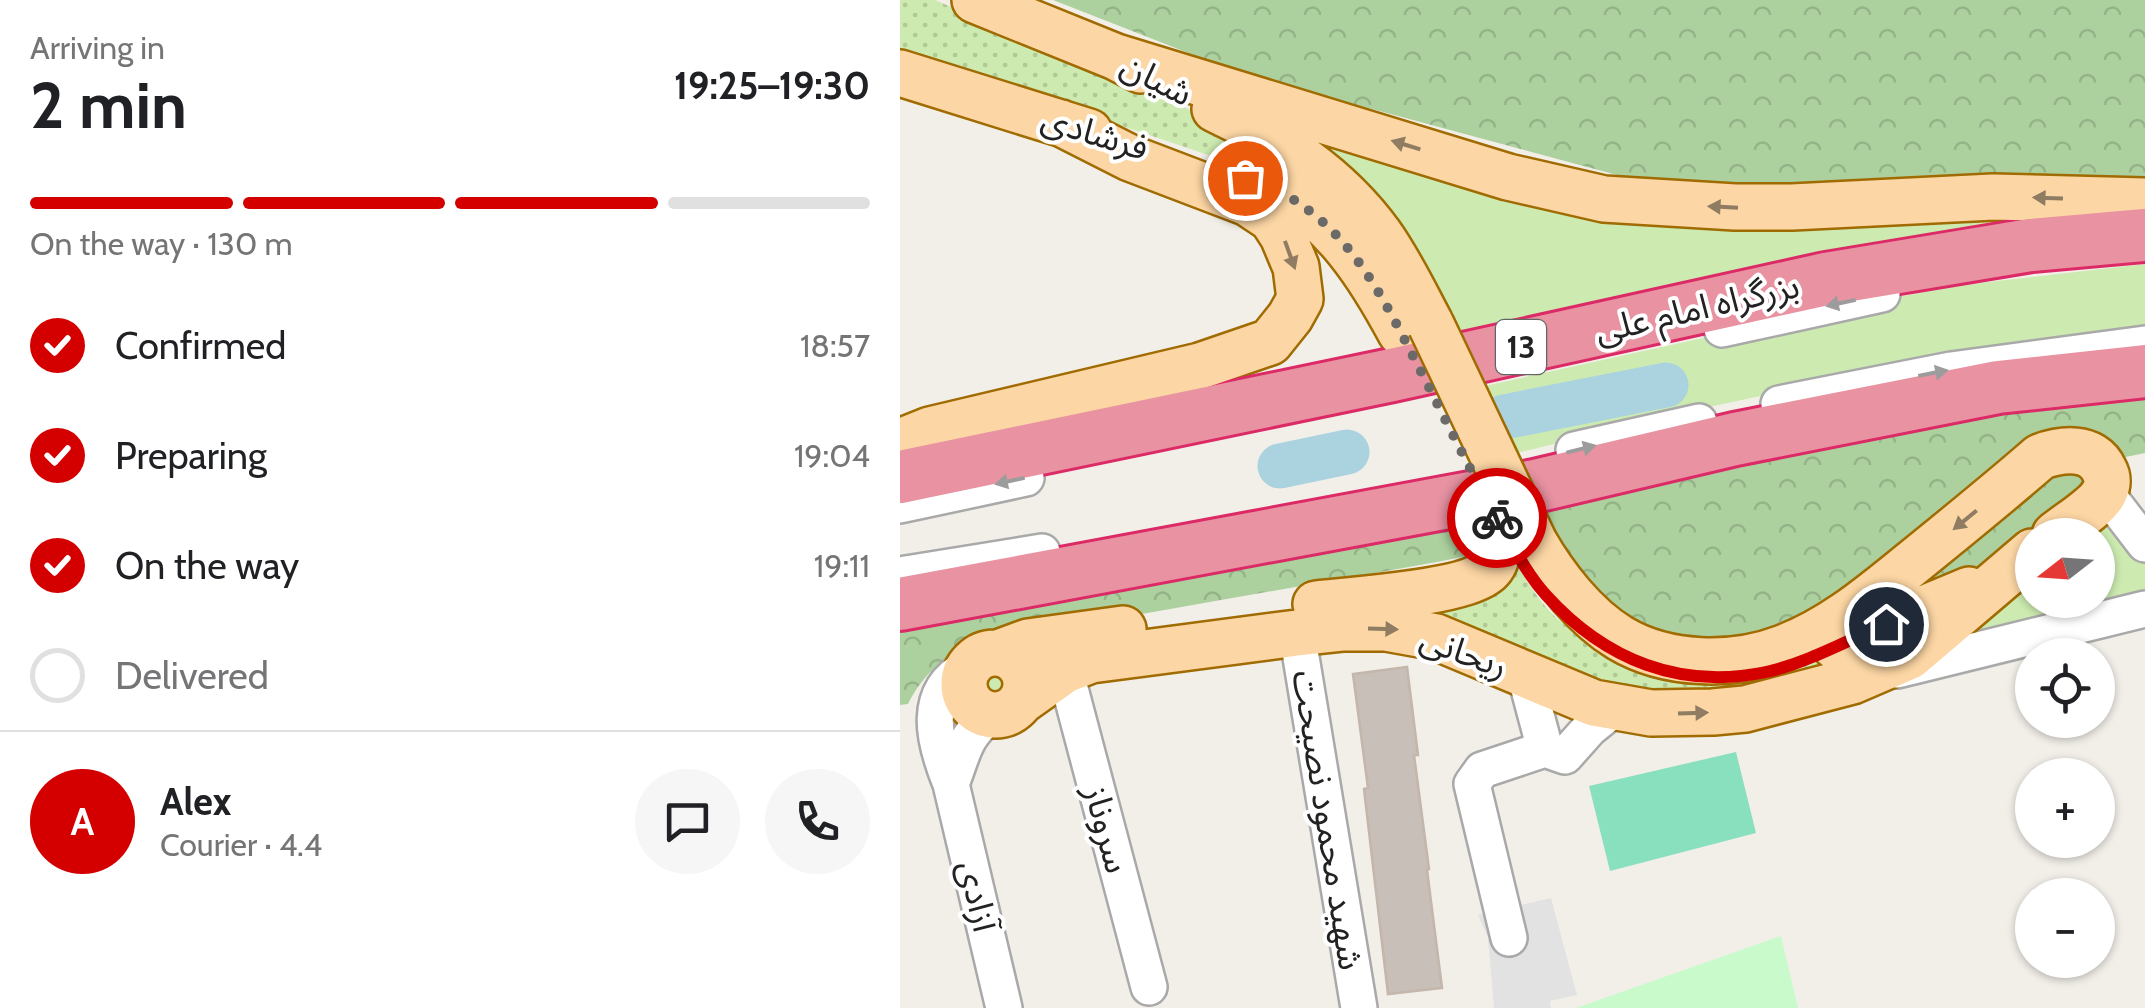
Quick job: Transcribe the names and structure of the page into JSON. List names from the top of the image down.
{
  "streets": {
    "highway": ["بزرگراه امام علی", "13"],
    "main road": ["شیان", "فرشادی", "ریحانی"],
    "street": ["شهید محمود نصیحت", "سروناز", "آزادی"]
  },
  "crossings": [
    ["شیان", "فرشادی"],
    ["ریحانی", "شهید محمود نصیحت"],
    ["ریحانی", "سروناز"]
  ],
  "north": "left",
  "page": {
    "heading": ["2 min", "Arriving in", "19:25–19:30"],
    "panel": ["Alex", "Courier · 4.4"],
    "bar": "On the way · 130 m",
    "list": [
      ["Confirmed", "18:57"],
      ["Preparing", "19:04"],
      ["On the way", "19:11"],
      "Delivered"
    ],
    "map_buttons": ["+", "−"],
    "round": "A"
  }
}
